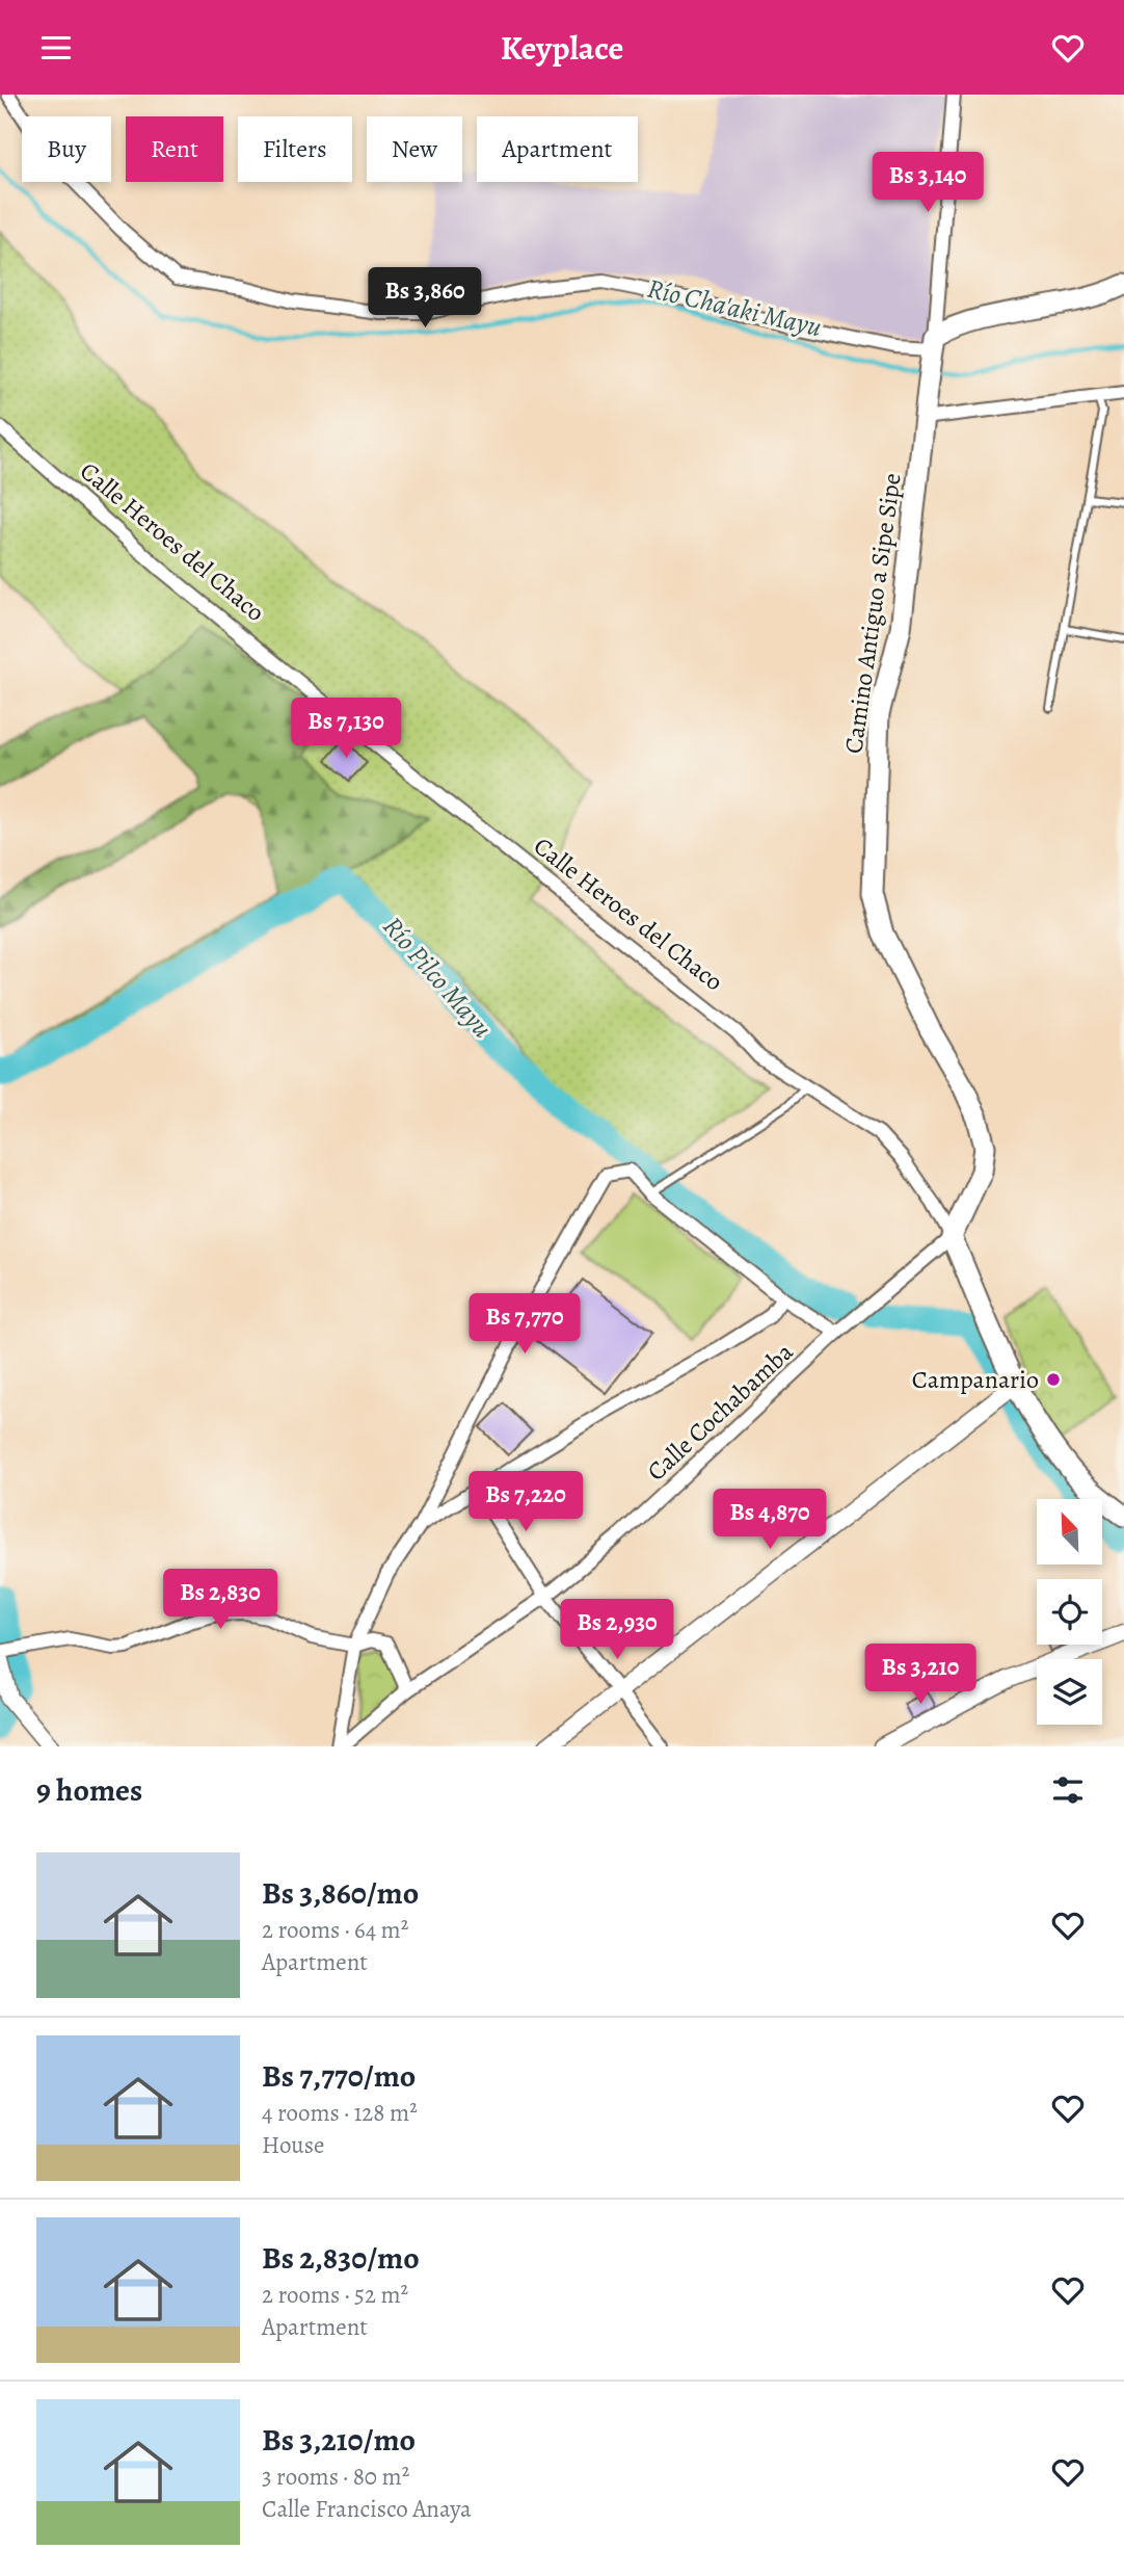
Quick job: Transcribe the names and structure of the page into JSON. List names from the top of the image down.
{
  "streets": {
    "main road": ["Calle Heroes del Chaco", "Camino Antiguo a Sipe Sipe"],
    "street": ["Calle Cochabamba"]
  },
  "crossings": [
    ["Calle Heroes del Chaco", "Camino Antiguo a Sipe Sipe"],
    ["Calle Heroes del Chaco", "Calle Cochabamba"],
    ["Camino Antiguo a Sipe Sipe", "Calle Cochabamba"]
  ],
  "water": ["Río Cha'aki Mayu", "Río Pilco Mayu"],
  "places": ["Campanario"],
  "north": "top left",
  "page": {
    "header": "Keyplace",
    "chip": [
      "Buy",
      "Rent",
      "Filters",
      "New",
      "Apartment"
    ],
    "price": [
      "Bs 3,140",
      "Bs 3,860",
      "Bs 7,130",
      "Bs 7,770",
      "Bs 7,220",
      "Bs 4,870",
      "Bs 2,830",
      "Bs 2,930",
      "Bs 3,210"
    ],
    "heading": "9 homes",
    "list": [
      {
        "name": "Bs 3,860/mo",
        "note": "2 rooms · 64 m² · Apartment"
      },
      {
        "name": "Bs 7,770/mo",
        "note": "4 rooms · 128 m² · House"
      },
      {
        "name": "Bs 2,830/mo",
        "note": "2 rooms · 52 m² · Apartment"
      },
      {
        "name": "Bs 3,210/mo",
        "note": "3 rooms · 80 m² · Calle Francisco Anaya"
      }
    ]
  }
}
